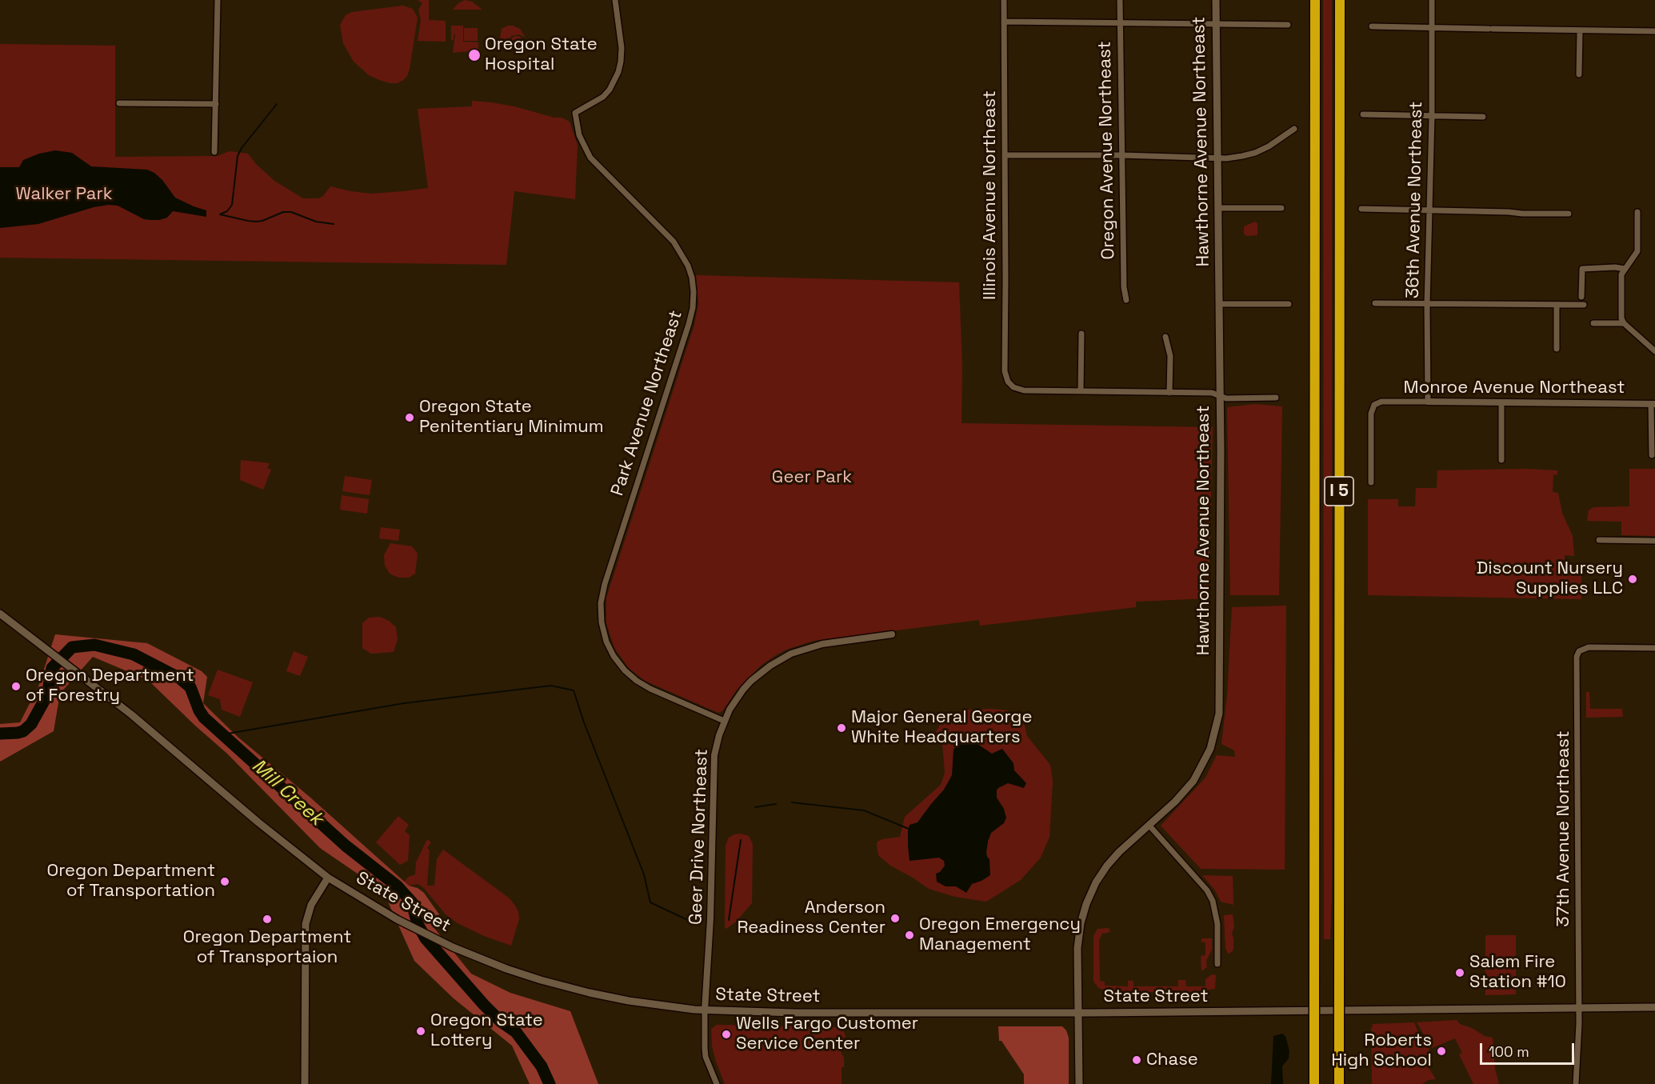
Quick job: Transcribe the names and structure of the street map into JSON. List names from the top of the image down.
{
  "streets": {
    "highway": ["I 5"],
    "main road": ["Hawthorne Avenue Northeast", "State Street"],
    "street": [
      "Oregon Avenue Northeast",
      "Illinois Avenue Northeast",
      "36th Avenue Northeast",
      "Monroe Avenue Northeast",
      "Park Avenue Northeast",
      "37th Avenue Northeast",
      "Geer Drive Northeast"
    ]
  },
  "crossings": [
    ["Hawthorne Avenue Northeast", "State Street"],
    ["36th Avenue Northeast", "Monroe Avenue Northeast"],
    ["Park Avenue Northeast", "Geer Drive Northeast"],
    ["37th Avenue Northeast", "State Street"],
    ["Geer Drive Northeast", "State Street"]
  ],
  "water": ["Mill Creek"],
  "parks": ["Walker Park", "Geer Park"],
  "places": [
    "Oregon State Hospital",
    "Oregon State Penitentiary Minimum",
    "Discount Nursery Supplies LLC",
    "Oregon Department of Forestry",
    "Major General George White Headquarters",
    "Oregon Department of Transportation",
    "Anderson Readiness Center",
    "Oregon Department of Transportaion",
    "Oregon Emergency Management",
    "Salem Fire Station #10",
    "Oregon State Lottery",
    "Wells Fargo Customer Service Center",
    "Roberts High School",
    "Chase"
  ],
  "scale_bar": "100 m"
}
